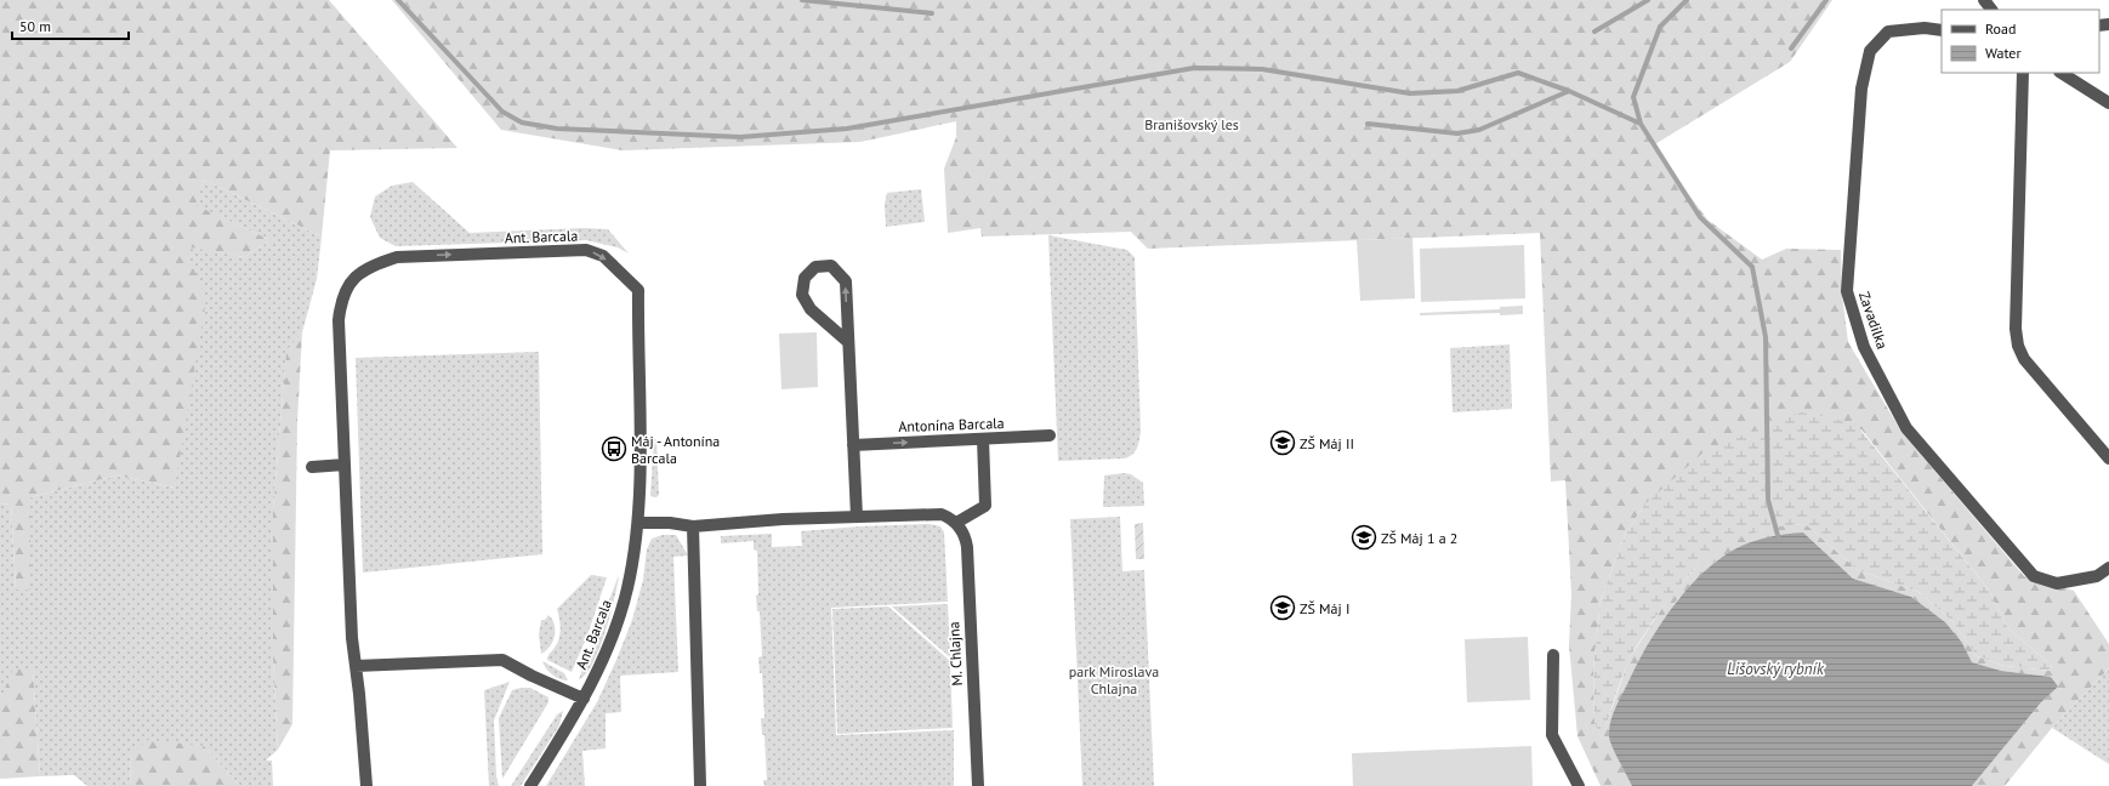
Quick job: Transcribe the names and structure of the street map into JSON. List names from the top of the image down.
{
  "streets": {
    "street": [
      "Ant. Barcala",
      "Zavadilka",
      "Antonína Barcala",
      "M. Chlajna"
    ]
  },
  "water": ["Lišovský rybník"],
  "parks": ["Branišovský les", "park Miroslava Chlajna"],
  "places": {
    "school or university": ["ZŠ Máj II", "ZŠ Máj 1 a 2", "ZŠ Máj I"],
    "bus stop": ["Máj - Antonína Barcala"]
  },
  "legend": ["Road", "Water"],
  "scale_bar": "50 m"
}
